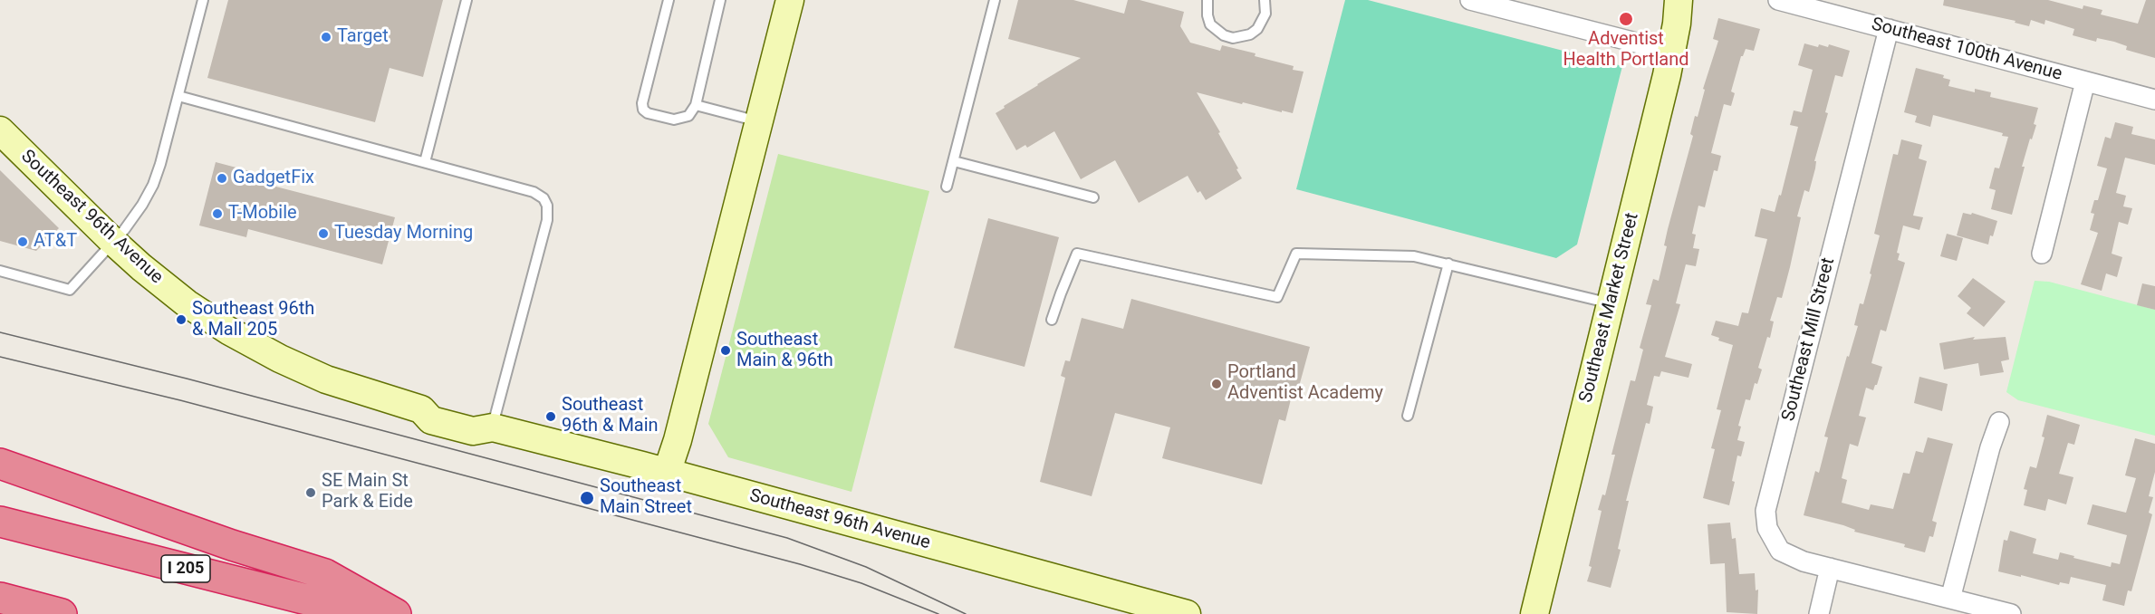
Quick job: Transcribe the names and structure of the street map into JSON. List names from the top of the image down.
{
  "streets": {
    "highway": ["I 205"],
    "street": [
      "Southeast 100th Avenue",
      "Southeast 96th Avenue",
      "Southeast Market Street",
      "Southeast Mill Street"
    ]
  },
  "crossings": [
    ["Southeast 100th Avenue", "Southeast Mill Street"]
  ],
  "places": [
    "Adventist Health Portland",
    "Target",
    "GadgetFix",
    "T-Mobile",
    "Tuesday Morning",
    "AT&T",
    "Southeast 96th & Mall 205",
    "Southeast Main & 96th",
    "Portland Adventist Academy",
    "Southeast 96th & Main",
    "SE Main St Park & Eide",
    "Southeast Main Street"
  ]
}
